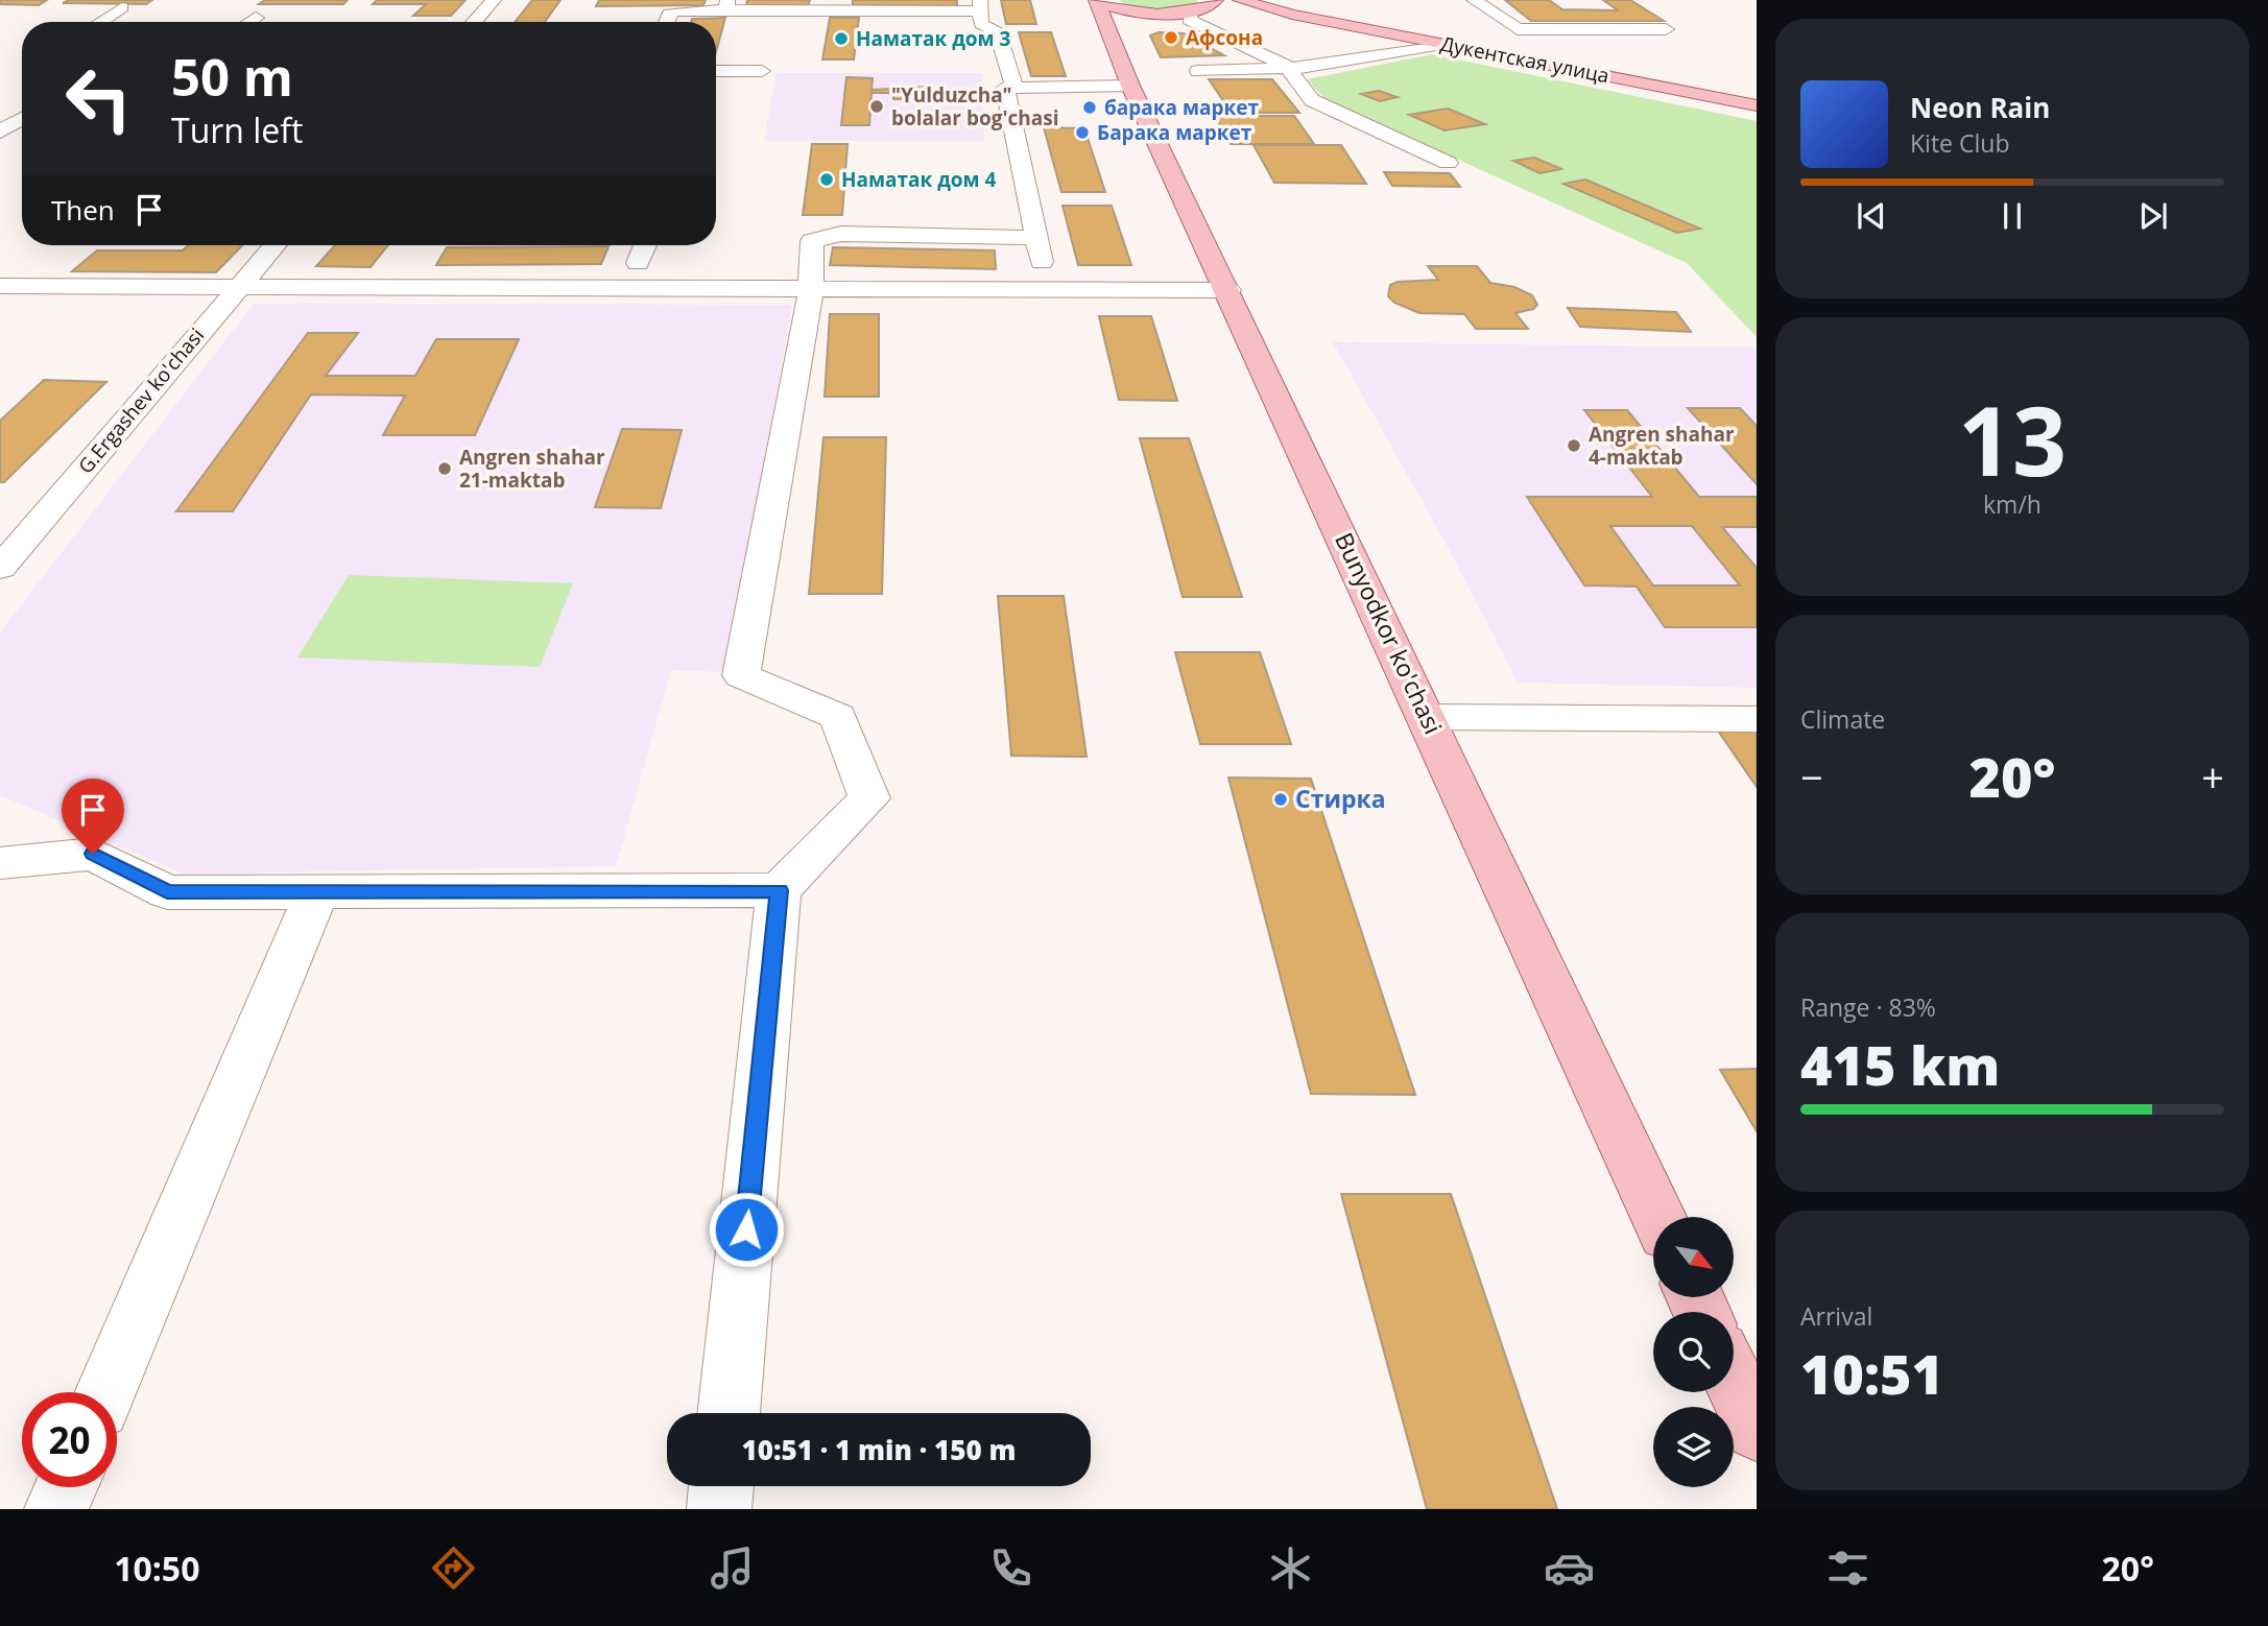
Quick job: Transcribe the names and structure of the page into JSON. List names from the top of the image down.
{
  "streets": {
    "main road": ["Дукентская улица", "Bunyodkor ko'chasi"],
    "street": ["G.Ergashev ko'chasi"]
  },
  "places": [
    "Афсона",
    "Наматак дом 3",
    "\"Yulduzcha\" bolalar bog'chasi",
    "барака маркет",
    "Барака маркет",
    "Наматак дом 4",
    "Angren shahar 4-maktab",
    "Angren shahar 21-maktab",
    "Стирка"
  ],
  "north": "bottom right",
  "page": {
    "turn": ["50 m", "Turn left"],
    "song": ["Neon Rain", "Kite Club"],
    "then": "Then",
    "tile": [
      ["13", "km/h"],
      "Climate",
      ["Range · 83%", "415 km"],
      ["Arrival", "10:51"]
    ],
    "heat": ["−", "20°", "+"],
    "limit": "20",
    "trip": "10:51 · 1 min · 150 m",
    "tabs": ["10:50", "20°"]
  }
}
